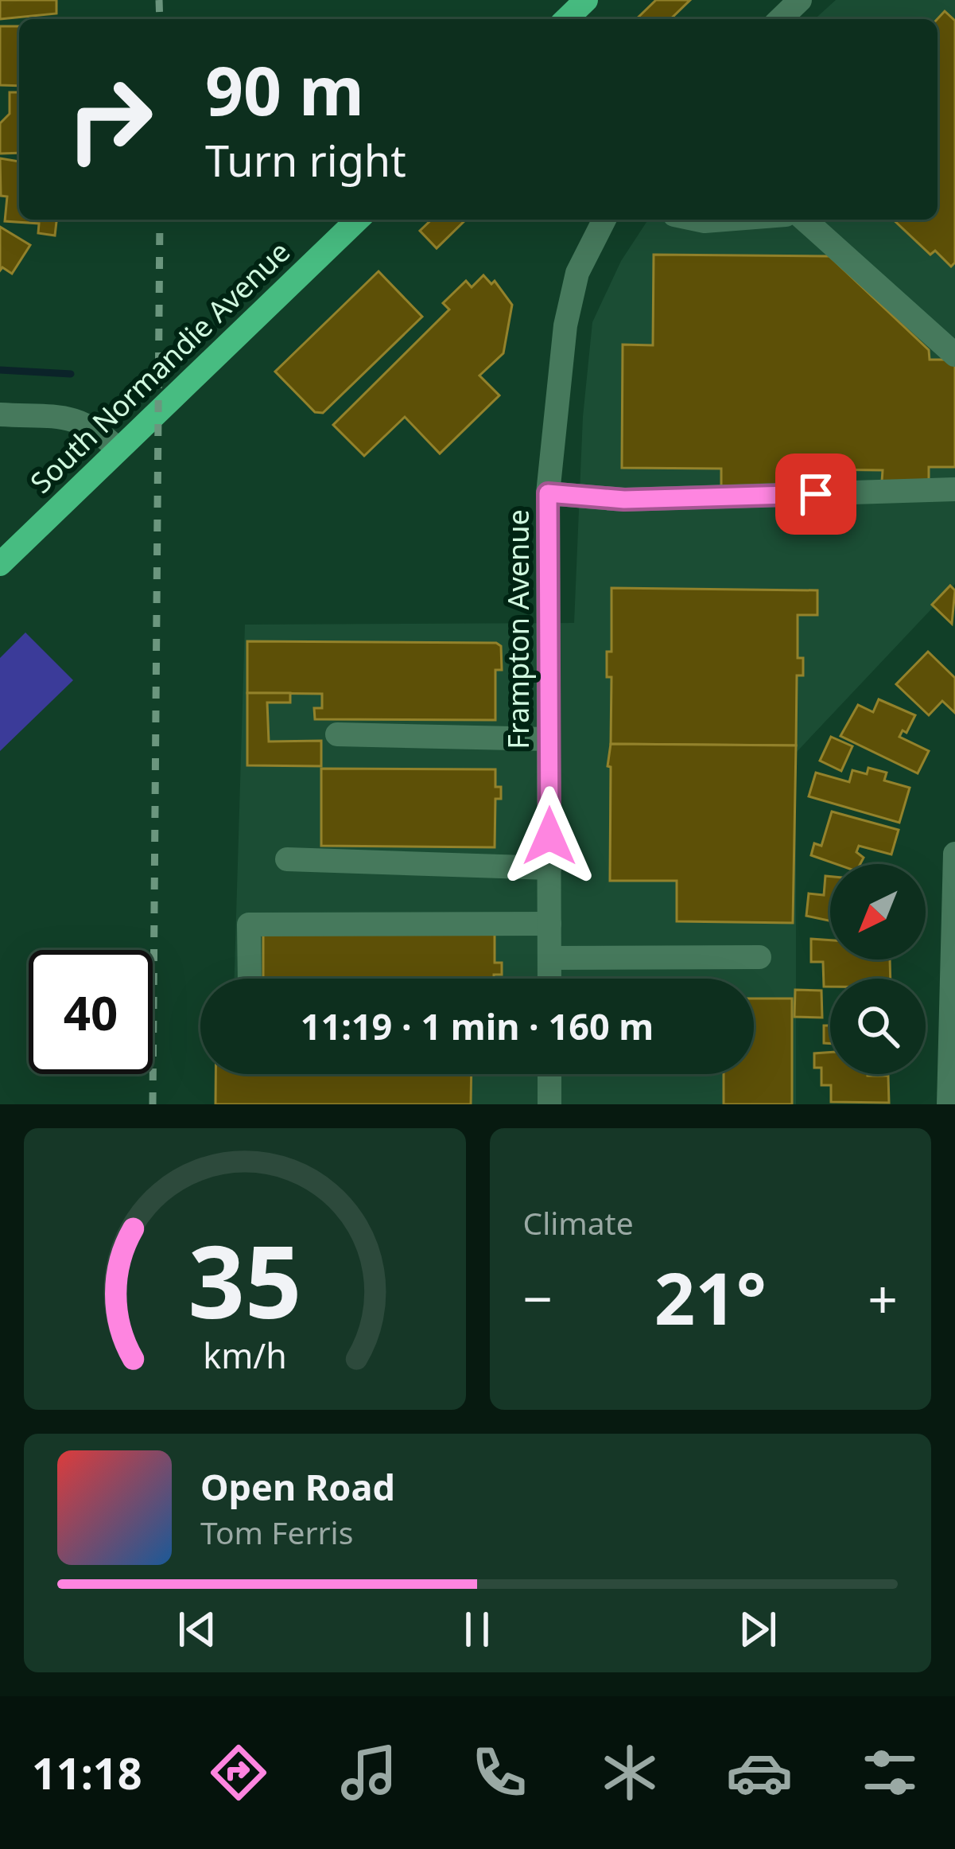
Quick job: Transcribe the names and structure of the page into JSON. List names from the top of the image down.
{
  "streets": {
    "main road": ["South Normandie Avenue"],
    "street": ["Frampton Avenue"]
  },
  "north": "bottom left",
  "page": {
    "turn": ["90 m", "Turn right"],
    "limit": "40",
    "trip": "11:19 · 1 min · 160 m",
    "tile": "Climate",
    "heat": ["−", "21°", "+"],
    "song": ["Open Road", "Tom Ferris"],
    "tabs": "11:18",
    "gauge": ["35", "km/h"]
  }
}
